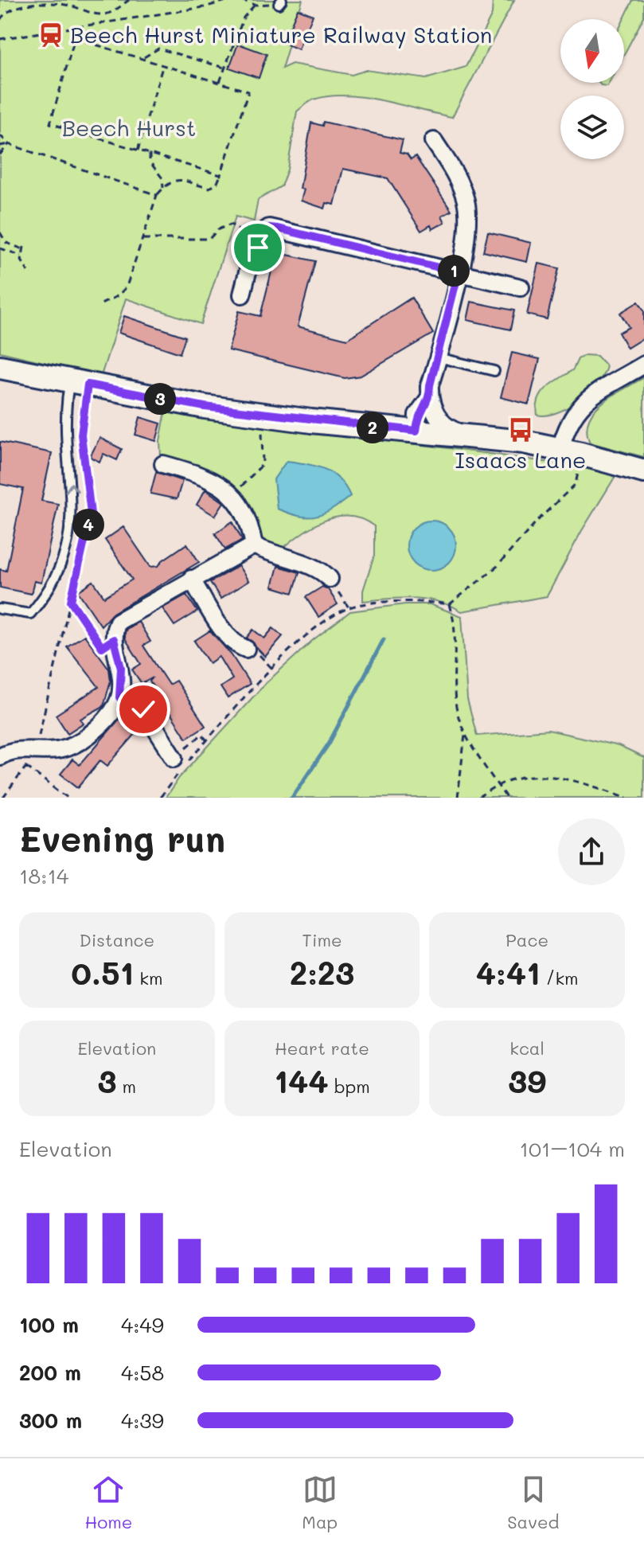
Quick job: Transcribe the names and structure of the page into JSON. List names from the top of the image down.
{
  "parks": ["Beech Hurst"],
  "places": {
    "station": ["Beech Hurst Miniature Railway Station"],
    "bus stop": ["Isaacs Lane"]
  },
  "north": "bottom",
  "page": {
    "pins": [
      "1",
      "3",
      "2",
      "4"
    ],
    "heading": ["Evening run", "18:14"],
    "stats": [
      ["Distance", "0.51 km"],
      ["Time", "2:23"],
      ["Pace", "4:41 /km"],
      ["Elevation", "3 m"],
      ["Heart rate", "144 bpm"],
      ["kcal", "39"]
    ],
    "chart": ["Elevation", "101–104 m"],
    "list": [
      {
        "name": "100 m",
        "note": "4:49"
      },
      {
        "name": "200 m",
        "note": "4:58"
      },
      {
        "name": "300 m",
        "note": "4:39"
      }
    ],
    "tabs": ["Home", "Map", "Saved"]
  }
}
